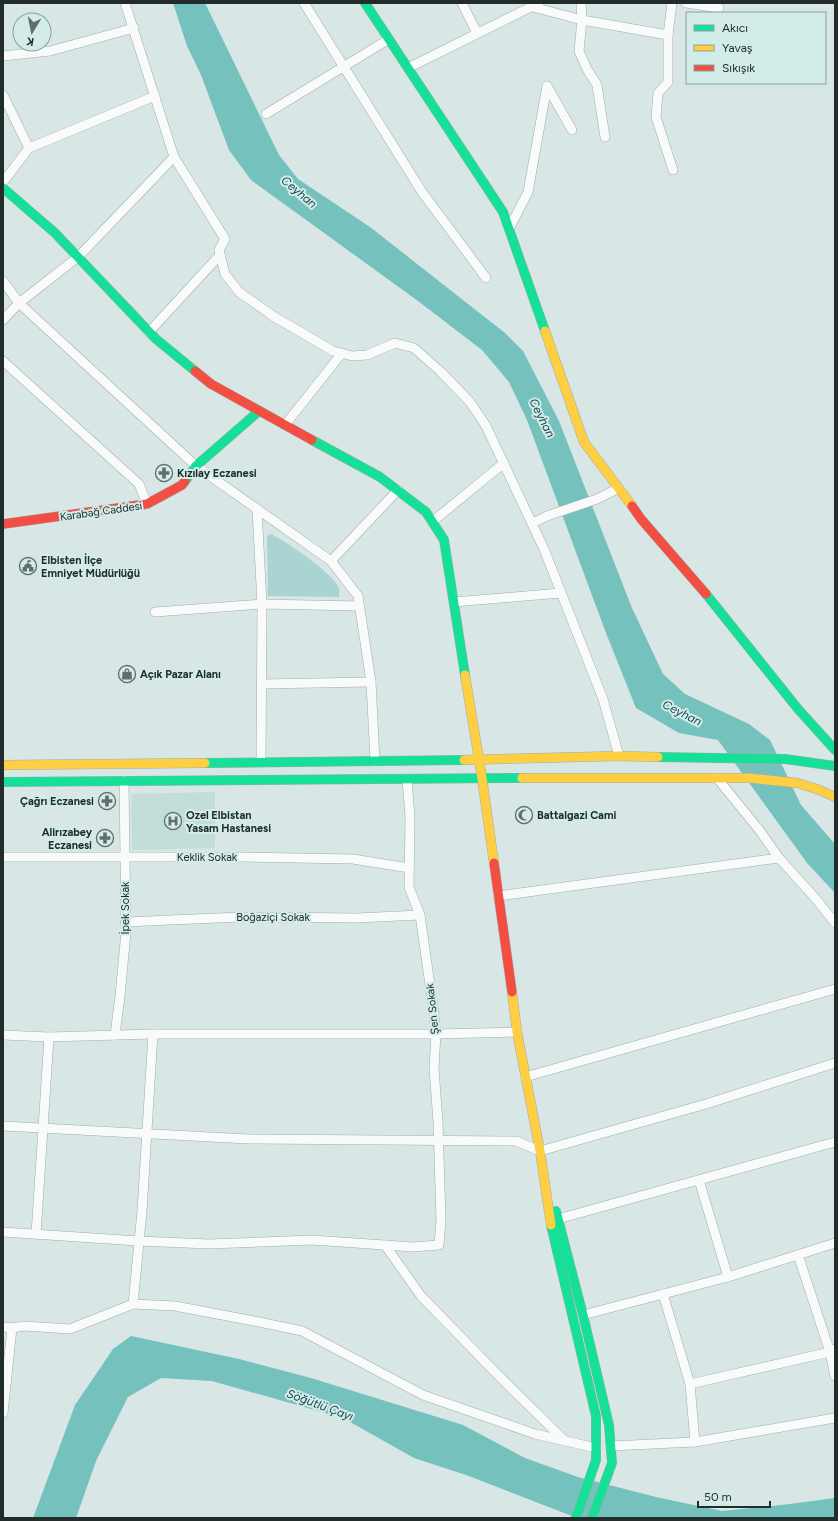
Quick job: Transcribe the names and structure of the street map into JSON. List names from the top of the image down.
{
  "streets": {
    "main road": ["Karabağ Caddesi"],
    "street": [
      "Keklik Sokak",
      "İpek Sokak",
      "Boğaziçi Sokak",
      "Şen Sokak"
    ]
  },
  "crossings": [
    ["Keklik Sokak", "İpek Sokak"],
    ["Keklik Sokak", "Şen Sokak"],
    ["İpek Sokak", "Boğaziçi Sokak"],
    ["Boğaziçi Sokak", "Şen Sokak"]
  ],
  "water": ["Ceyhan", "Söğütlü Çayı"],
  "places": {
    "pharmacy": ["Kızılay Eczanesi", "Çağrı Eczanesi", "Alirızabey Eczanesi"],
    "public building": ["Elbisten İlçe Emniyet Müdürlüğü"],
    "shop": ["Açık Pazar Alanı"],
    "mosque": ["Battalgazi Cami"],
    "hospital": ["Ozel Elbistan Yasam Hastanesi"]
  },
  "legend": ["Akıcı", "Yavaş", "Sıkışık"],
  "scale_bar": "50 m",
  "north": "bottom"
}
